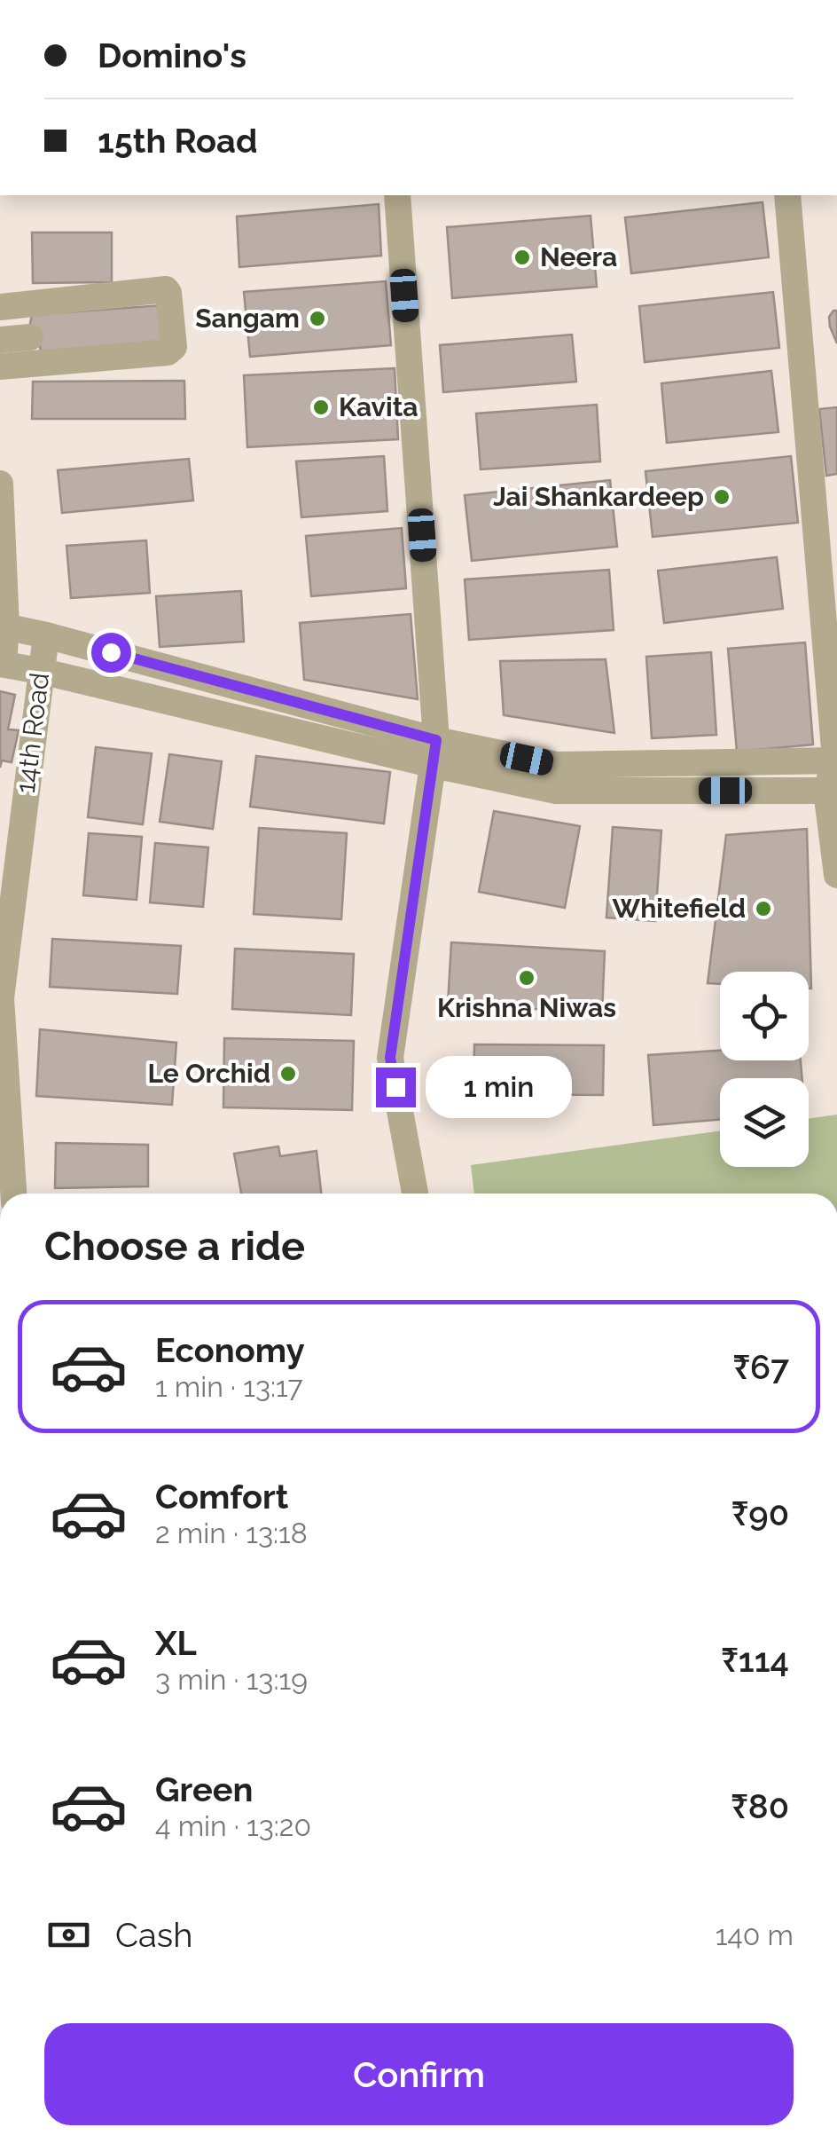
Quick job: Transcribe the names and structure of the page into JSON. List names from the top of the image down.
{
  "streets": {
    "street": ["14th Road"]
  },
  "places": [
    "Neera",
    "Sangam",
    "Kavita",
    "Jai Shankardeep",
    "Whitefield",
    "Krishna Niwas",
    "Le Orchid"
  ],
  "page": {
    "banner": ["Domino's", "15th Road"],
    "bubble": "1 min",
    "heading": "Choose a ride",
    "list": [
      {
        "name": "Economy",
        "note": "1 min · 13:17",
        "value": "₹67"
      },
      {
        "name": "Comfort",
        "note": "2 min · 13:18",
        "value": "₹90"
      },
      {
        "name": "XL",
        "note": "3 min · 13:19",
        "value": "₹114"
      },
      {
        "name": "Green",
        "note": "4 min · 13:20",
        "value": "₹80"
      }
    ],
    "pay": ["Cash", "140 m"],
    "buttons": "Confirm"
  }
}
